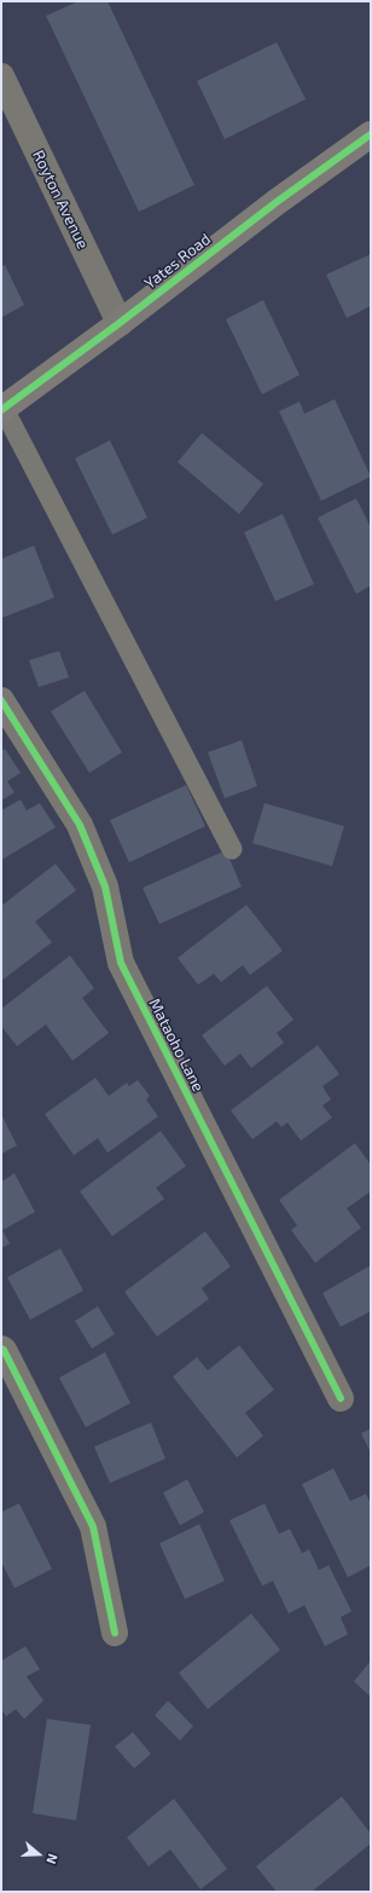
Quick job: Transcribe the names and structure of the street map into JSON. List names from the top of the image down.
{
  "streets": {
    "street": ["Royton Avenue", "Yates Road", "Mataoho Lane"]
  },
  "crossings": [
    ["Royton Avenue", "Yates Road"]
  ],
  "north": "right"
}
